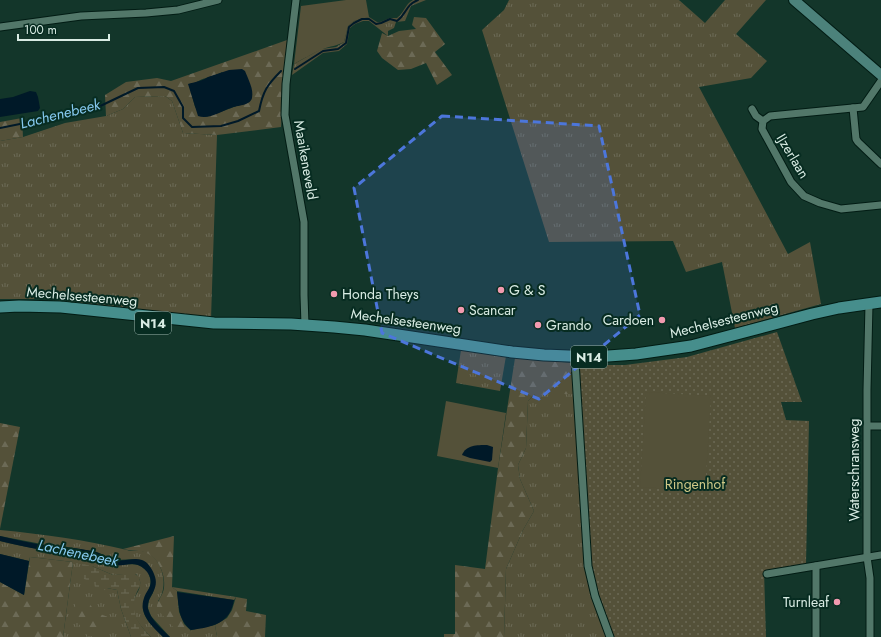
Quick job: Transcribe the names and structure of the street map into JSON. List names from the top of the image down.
{
  "streets": {
    "main road": ["Mechelsesteenweg", "N14"],
    "street": ["IJzerlaan", "Maaikeneveld", "Waterschransweg"]
  },
  "crossings": [
    ["Maaikeneveld", "Mechelsesteenweg"],
    ["Mechelsesteenweg", "Waterschransweg"]
  ],
  "water": ["Lachenebeek"],
  "parks": ["Ringenhof"],
  "places": [
    "G & S",
    "Honda Theys",
    "Scancar",
    "Cardoen",
    "Grando",
    "Turnleaf"
  ],
  "scale_bar": "100 m"
}
